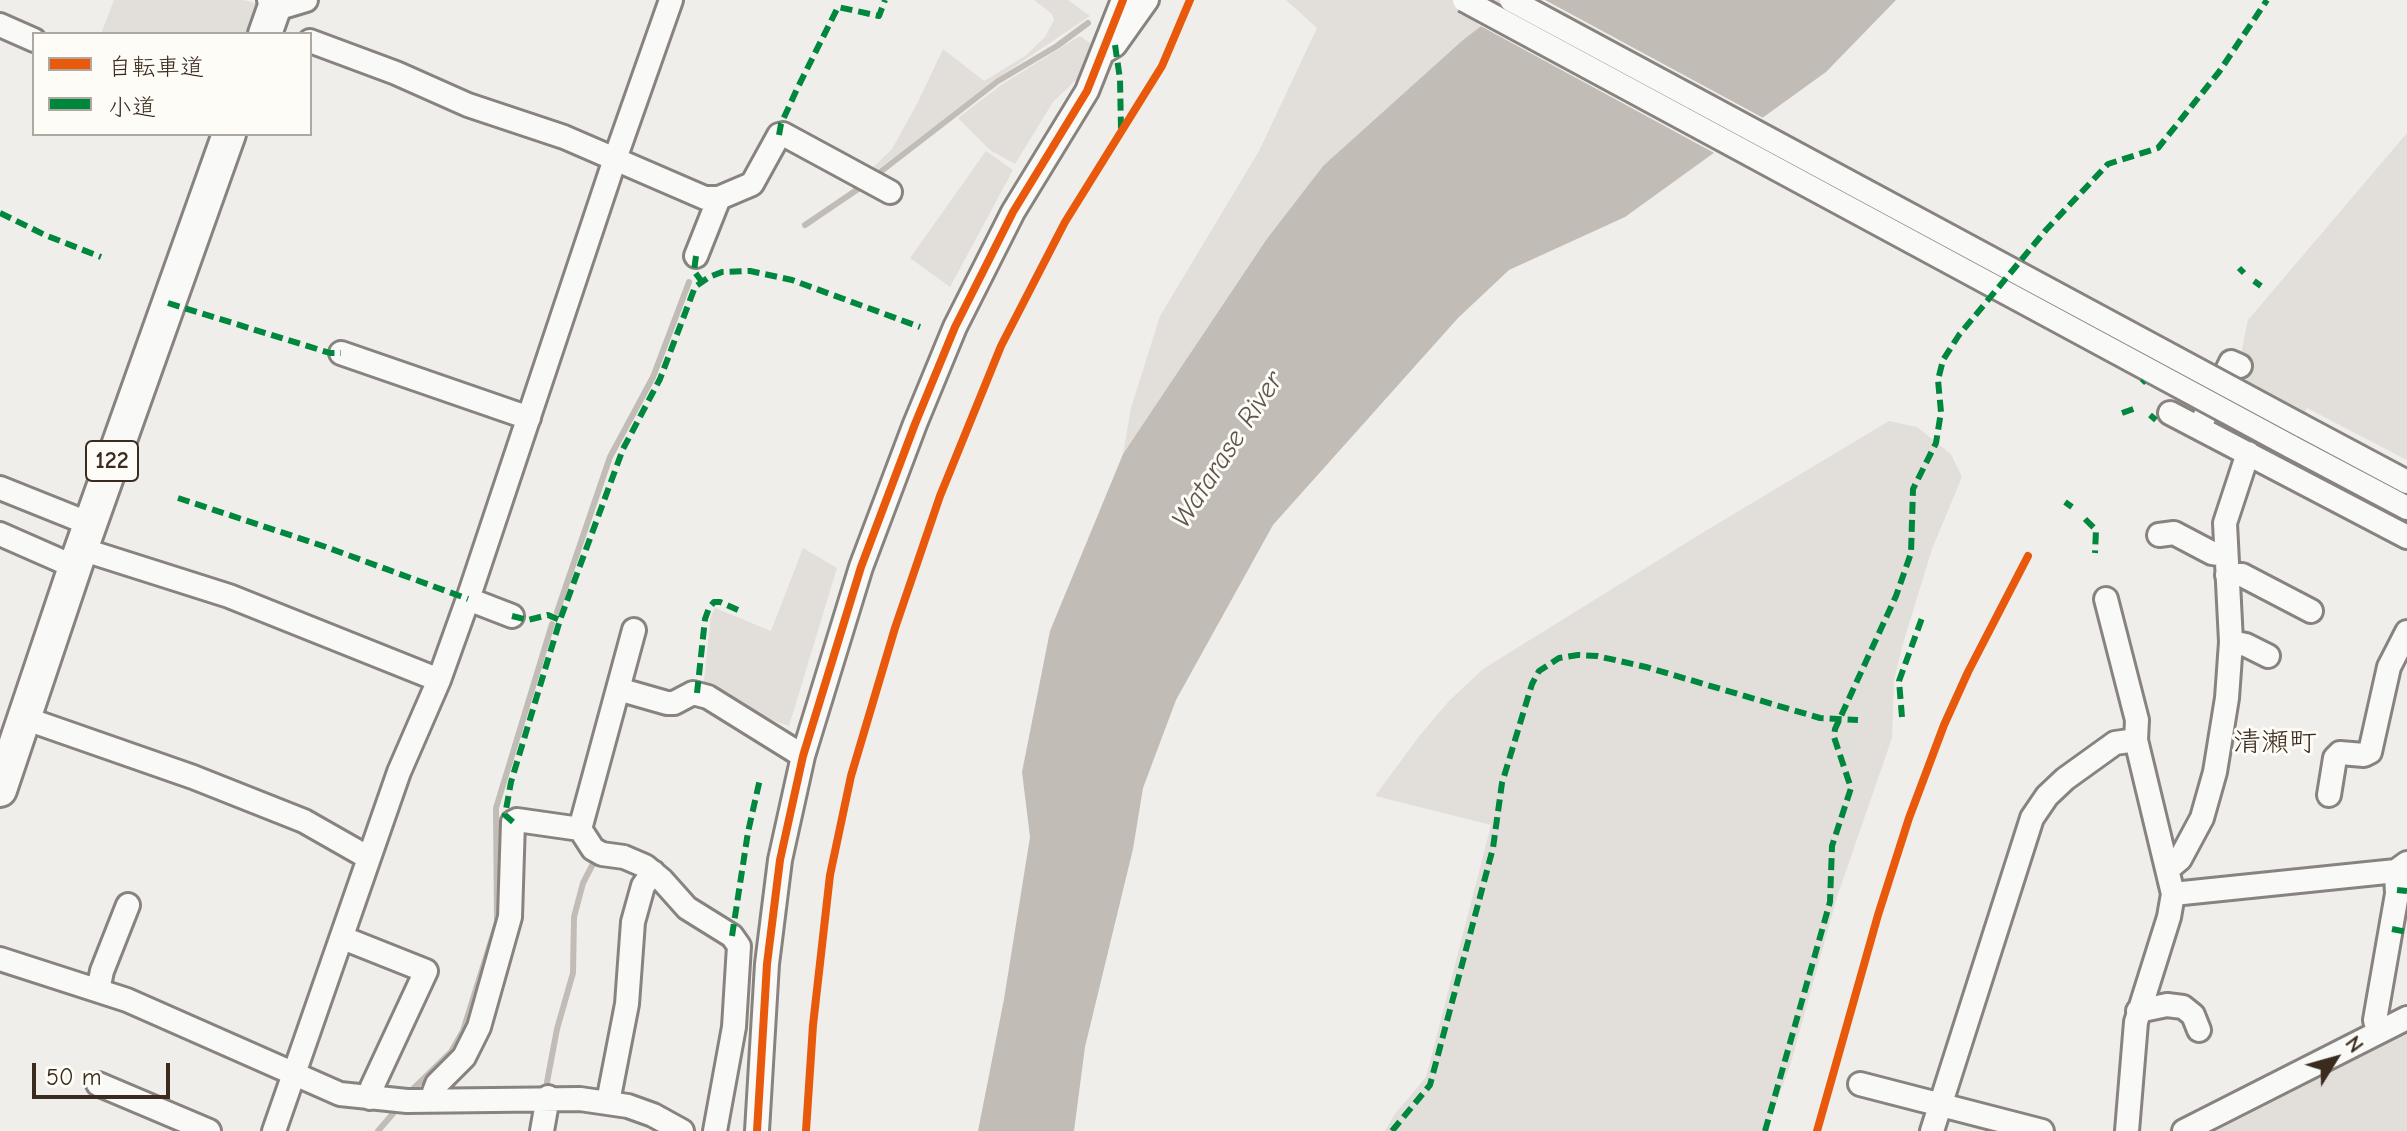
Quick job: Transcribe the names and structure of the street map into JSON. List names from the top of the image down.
{
  "streets": {
    "highway": ["122"]
  },
  "districts": ["清瀬町"],
  "water": ["Watarase River"],
  "legend": ["自転車道", "小道"],
  "scale_bar": "50 m",
  "north": "top right"
}
